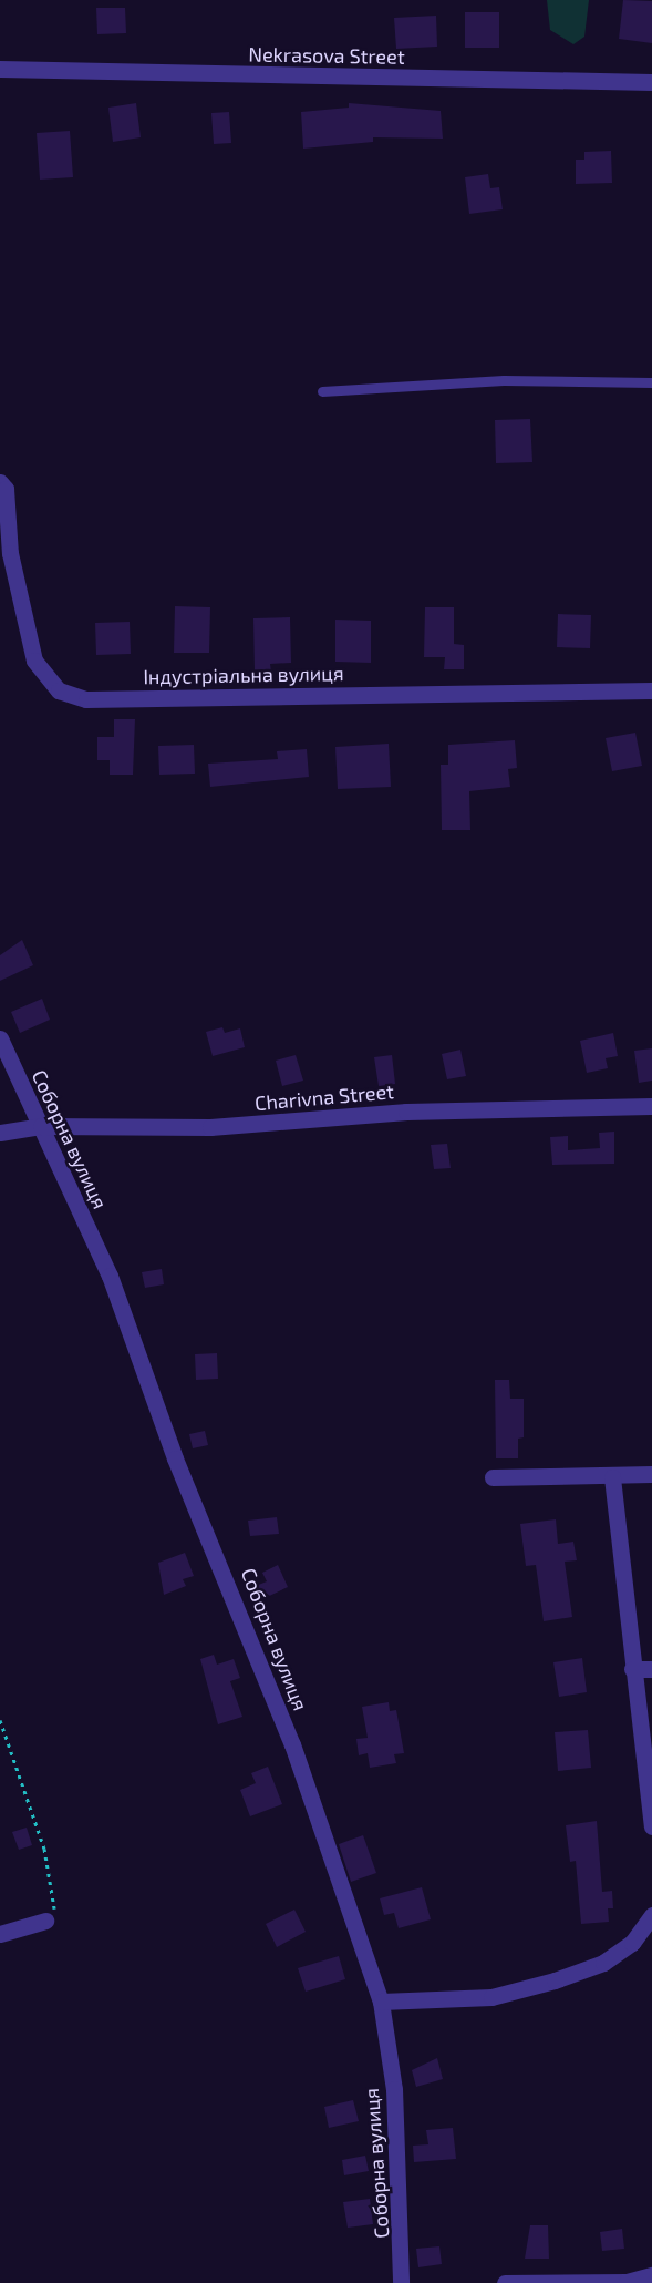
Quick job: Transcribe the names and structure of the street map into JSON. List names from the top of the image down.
{
  "streets": {
    "street": [
      "Nekrasova Street",
      "Індустріальна вулиця",
      "Charivna Street",
      "Соборна вулиця"
    ]
  },
  "crossings": [
    ["Charivna Street", "Соборна вулиця"]
  ]
}
